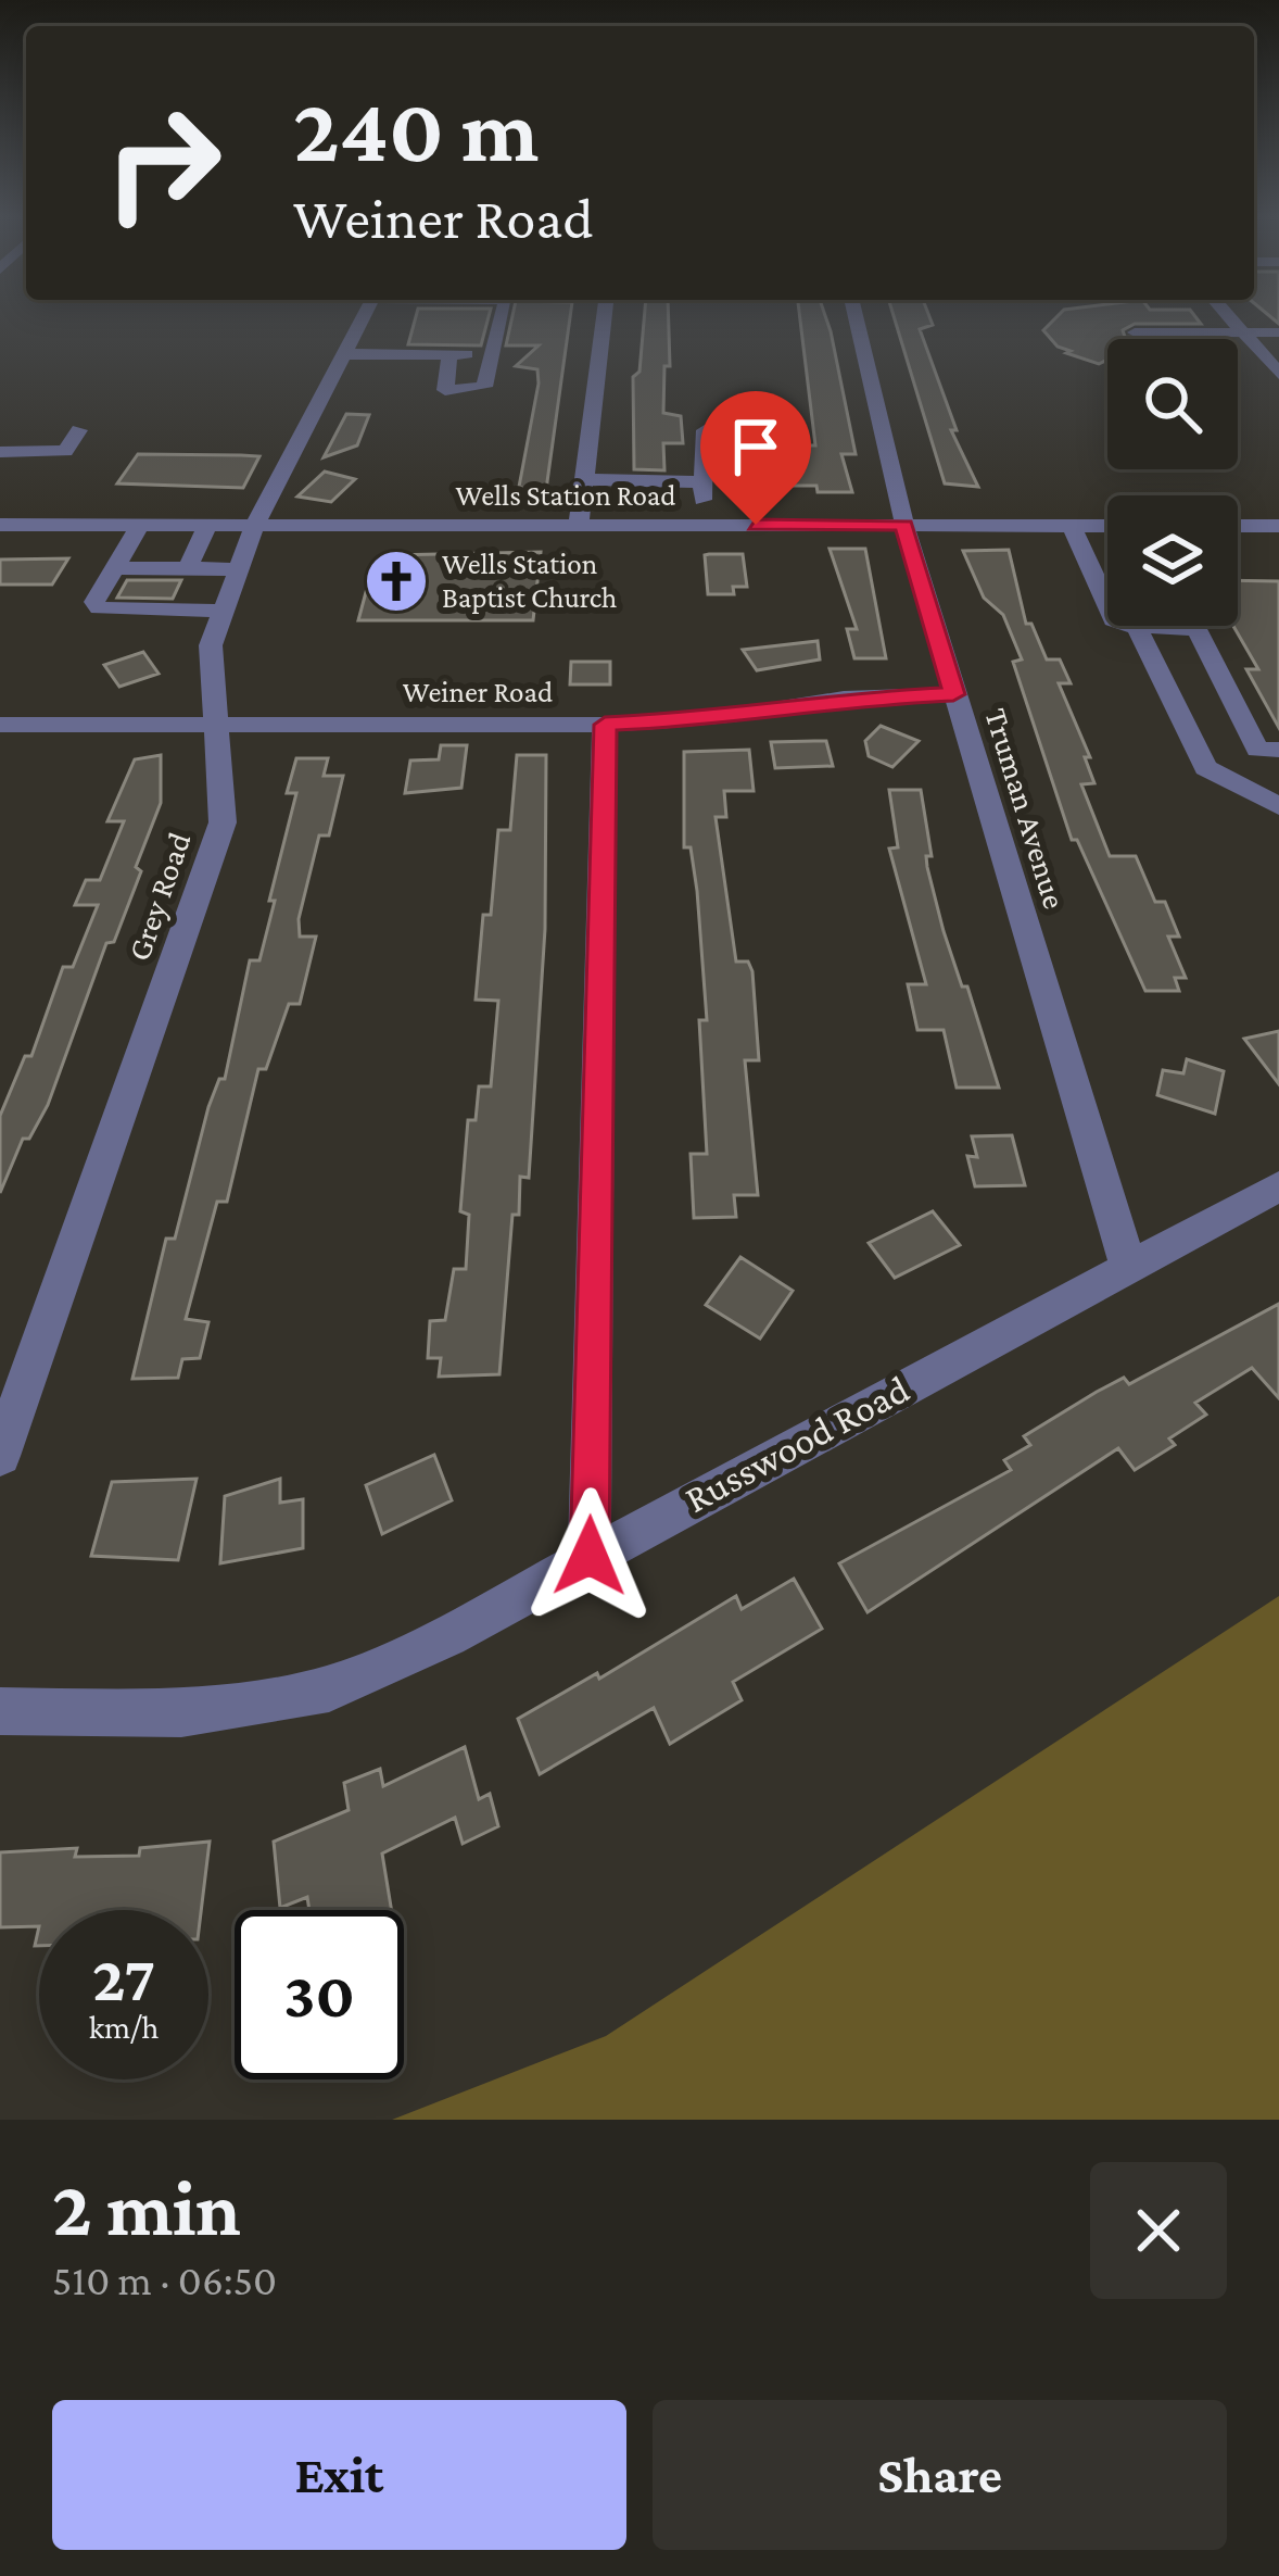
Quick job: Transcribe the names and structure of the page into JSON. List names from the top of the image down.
{
  "streets": {
    "street": [
      "Wells Station Road",
      "Weiner Road",
      "Truman Avenue",
      "Grey Road",
      "Russwood Road"
    ]
  },
  "crossings": [
    ["Wells Station Road", "Truman Avenue"],
    ["Wells Station Road", "Grey Road"],
    ["Weiner Road", "Truman Avenue"],
    ["Weiner Road", "Grey Road"],
    ["Truman Avenue", "Russwood Road"]
  ],
  "places": {
    "church": ["Wells Station Baptist Church"]
  },
  "page": {
    "turn": ["240 m", "Weiner Road"],
    "speed": "27 km/h",
    "limit": "30",
    "heading": ["2 min", "510 m · 06:50"],
    "buttons": ["Exit", "Share"]
  }
}
